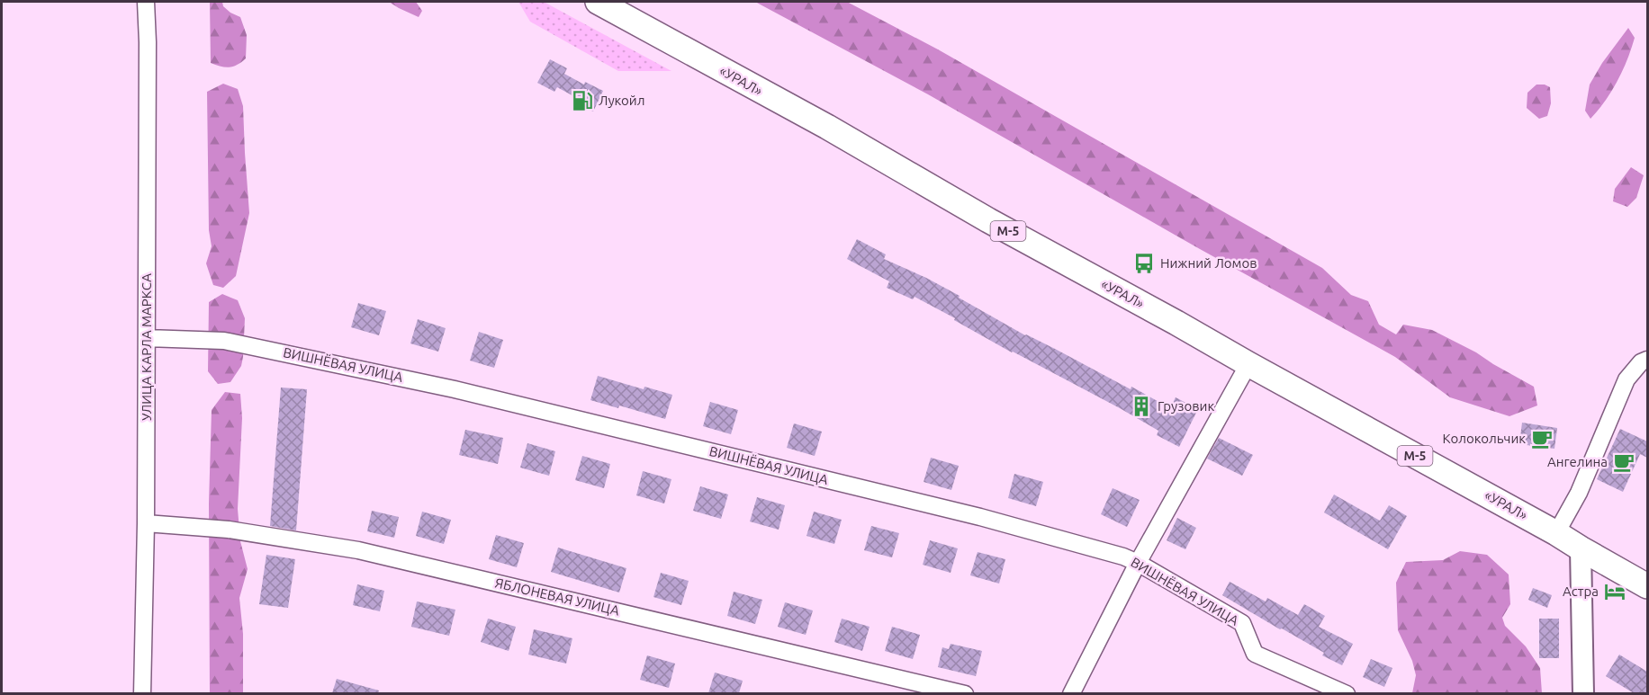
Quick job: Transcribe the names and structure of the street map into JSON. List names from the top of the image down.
{
  "streets": {
    "highway": ["«УРАЛ»", "М-5"],
    "street": ["УЛИЦА КАРЛА МАРКСА", "ВИШНЁВАЯ УЛИЦА", "ЯБЛОНЕВАЯ УЛИЦА"]
  },
  "crossings": [
    ["УЛИЦА КАРЛА МАРКСА", "ВИШНЁВАЯ УЛИЦА"],
    ["УЛИЦА КАРЛА МАРКСА", "ЯБЛОНЕВАЯ УЛИЦА"]
  ],
  "places": {
    "fuel station": ["Лукойл"],
    "bus stop": ["Нижний Ломов"],
    "building": ["Грузовик"],
    "cafe": ["Колокольчик", "Ангелина"],
    "hotel": ["Астра"]
  }
}
